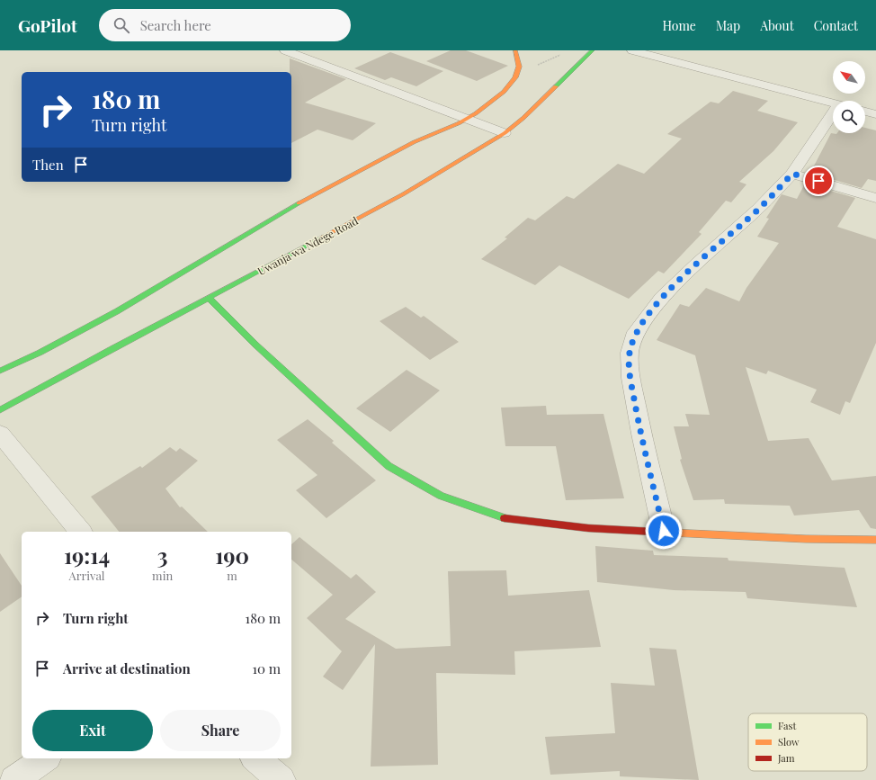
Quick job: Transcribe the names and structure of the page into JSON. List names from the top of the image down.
{
  "streets": {
    "street": ["Uwanja wa Ndege Road"]
  },
  "legend": ["Fast", "Slow", "Jam"],
  "north": "top left",
  "page": {
    "header": "GoPilot",
    "search": "Search here",
    "nav": [
      "Home",
      "Map",
      "About",
      "Contact"
    ],
    "turn": ["180 m", "Turn right"],
    "then": "Then",
    "eta": [
      "19:14",
      "Arrival",
      "3",
      "min",
      "190",
      "m"
    ],
    "list": [
      {
        "name": "Turn right",
        "value": "180 m"
      },
      {
        "name": "Arrive at destination",
        "value": "10 m"
      }
    ],
    "buttons": ["Exit", "Share"]
  }
}
